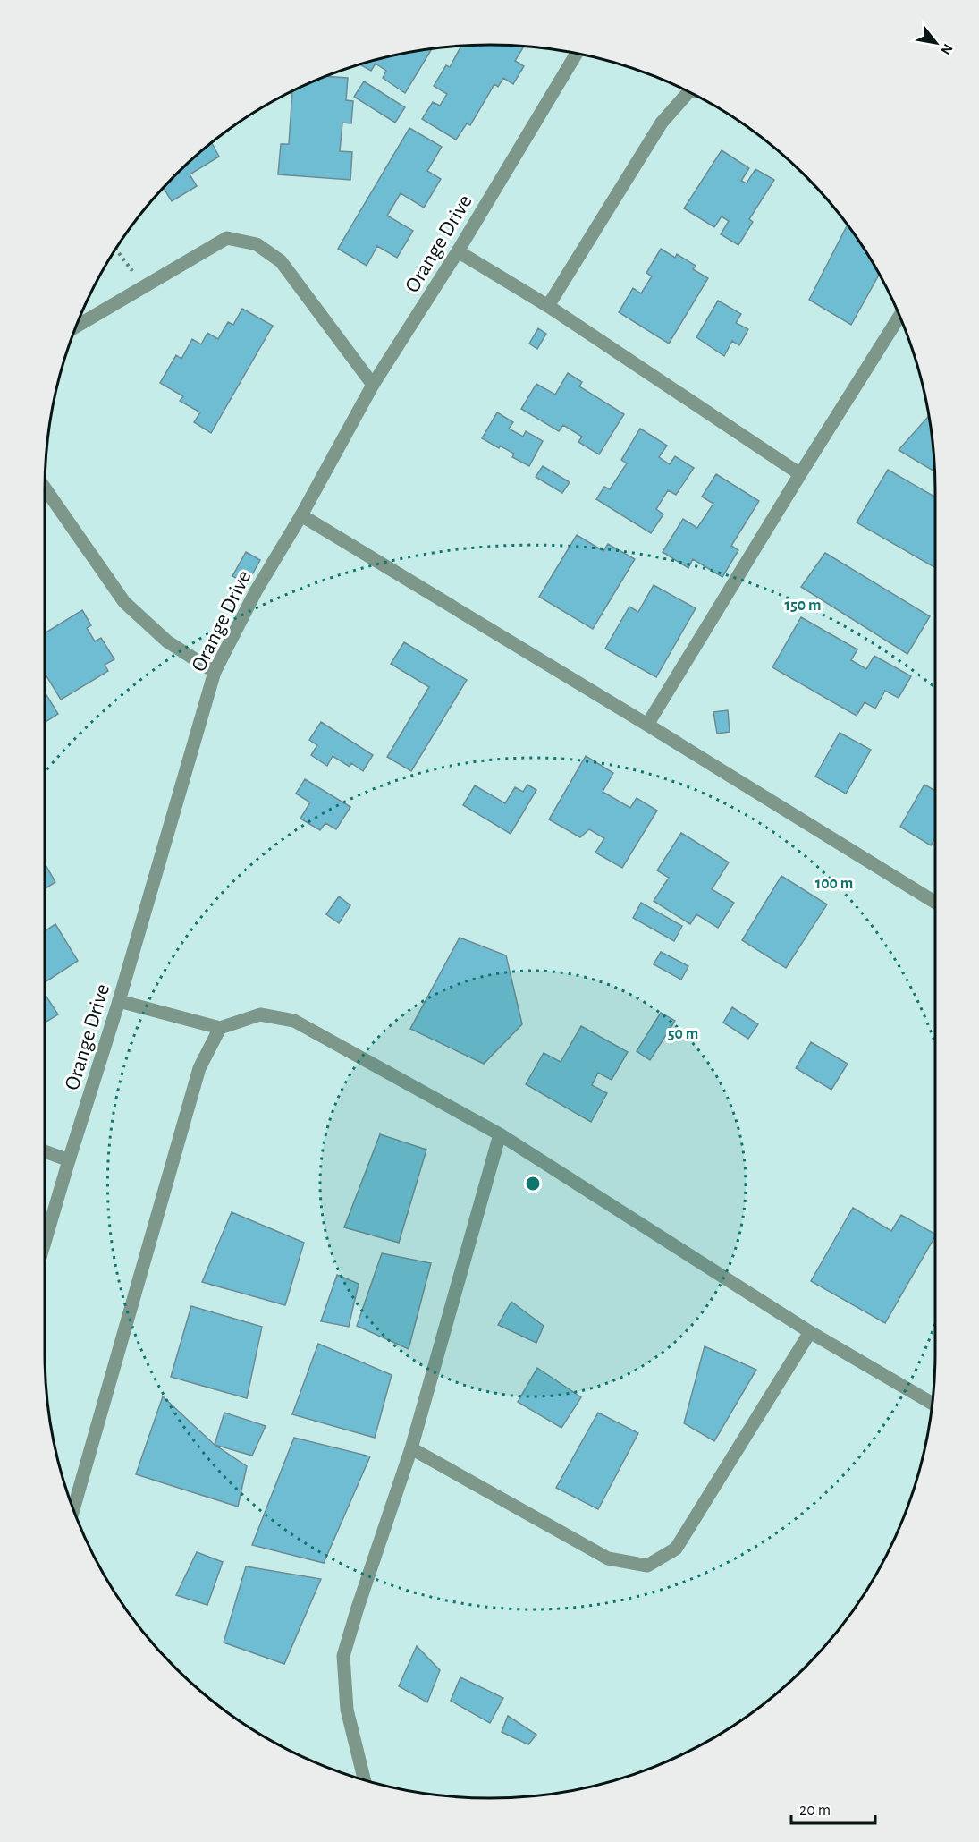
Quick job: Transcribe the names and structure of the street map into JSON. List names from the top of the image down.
{
  "streets": {
    "street": ["Orange Drive"]
  },
  "scale_bar": "20 m",
  "north": "bottom right",
  "rings": ["150 m", "100 m", "50 m"]
}
